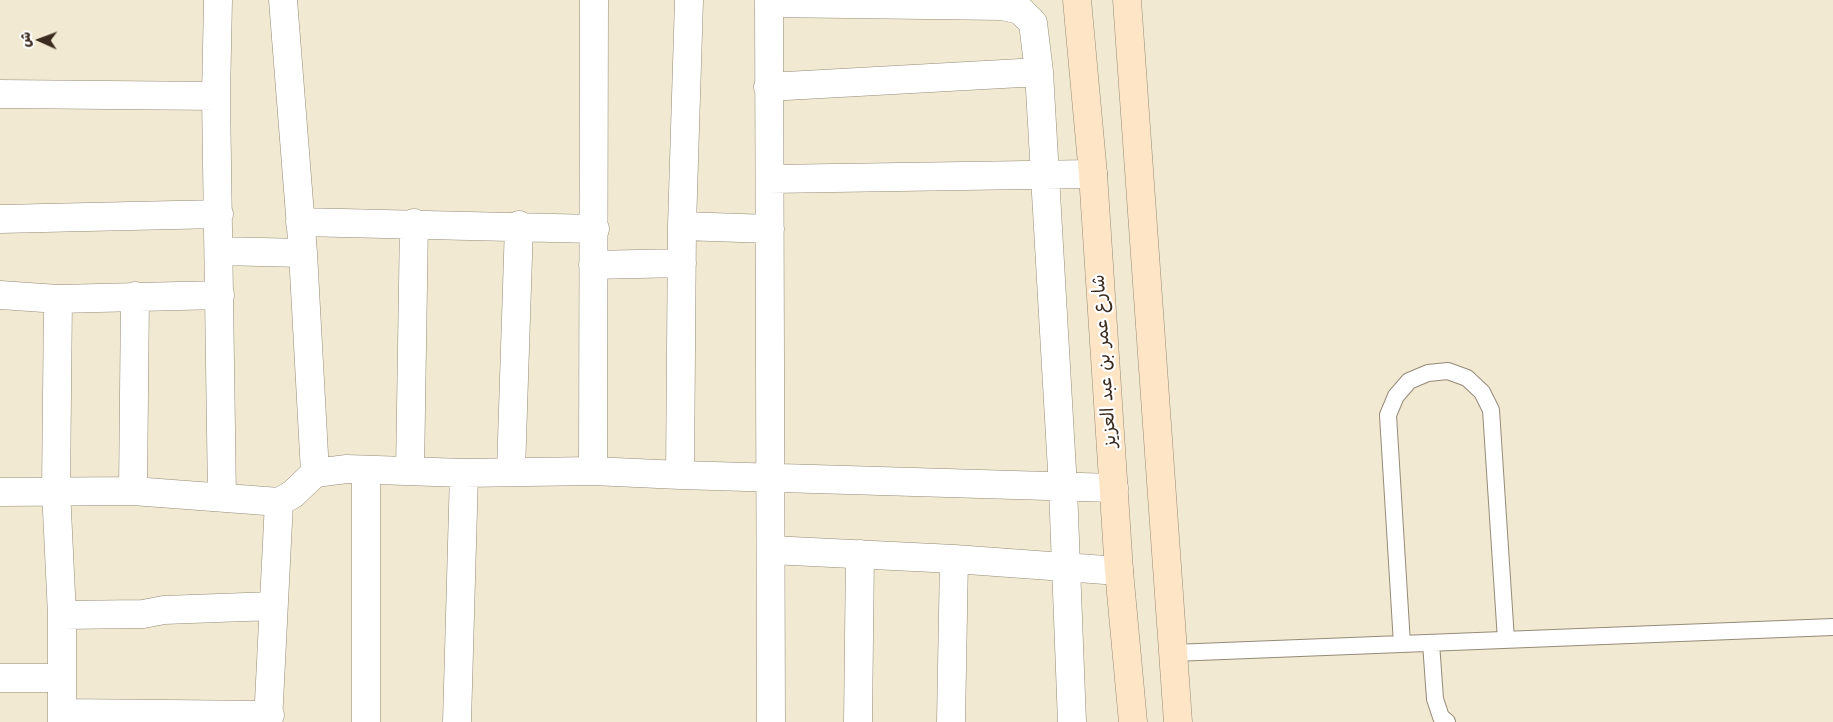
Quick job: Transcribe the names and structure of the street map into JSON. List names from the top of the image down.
{
  "streets": {
    "main road": ["شارع عمر بن عبد العزيز"]
  },
  "north": "left"
}
